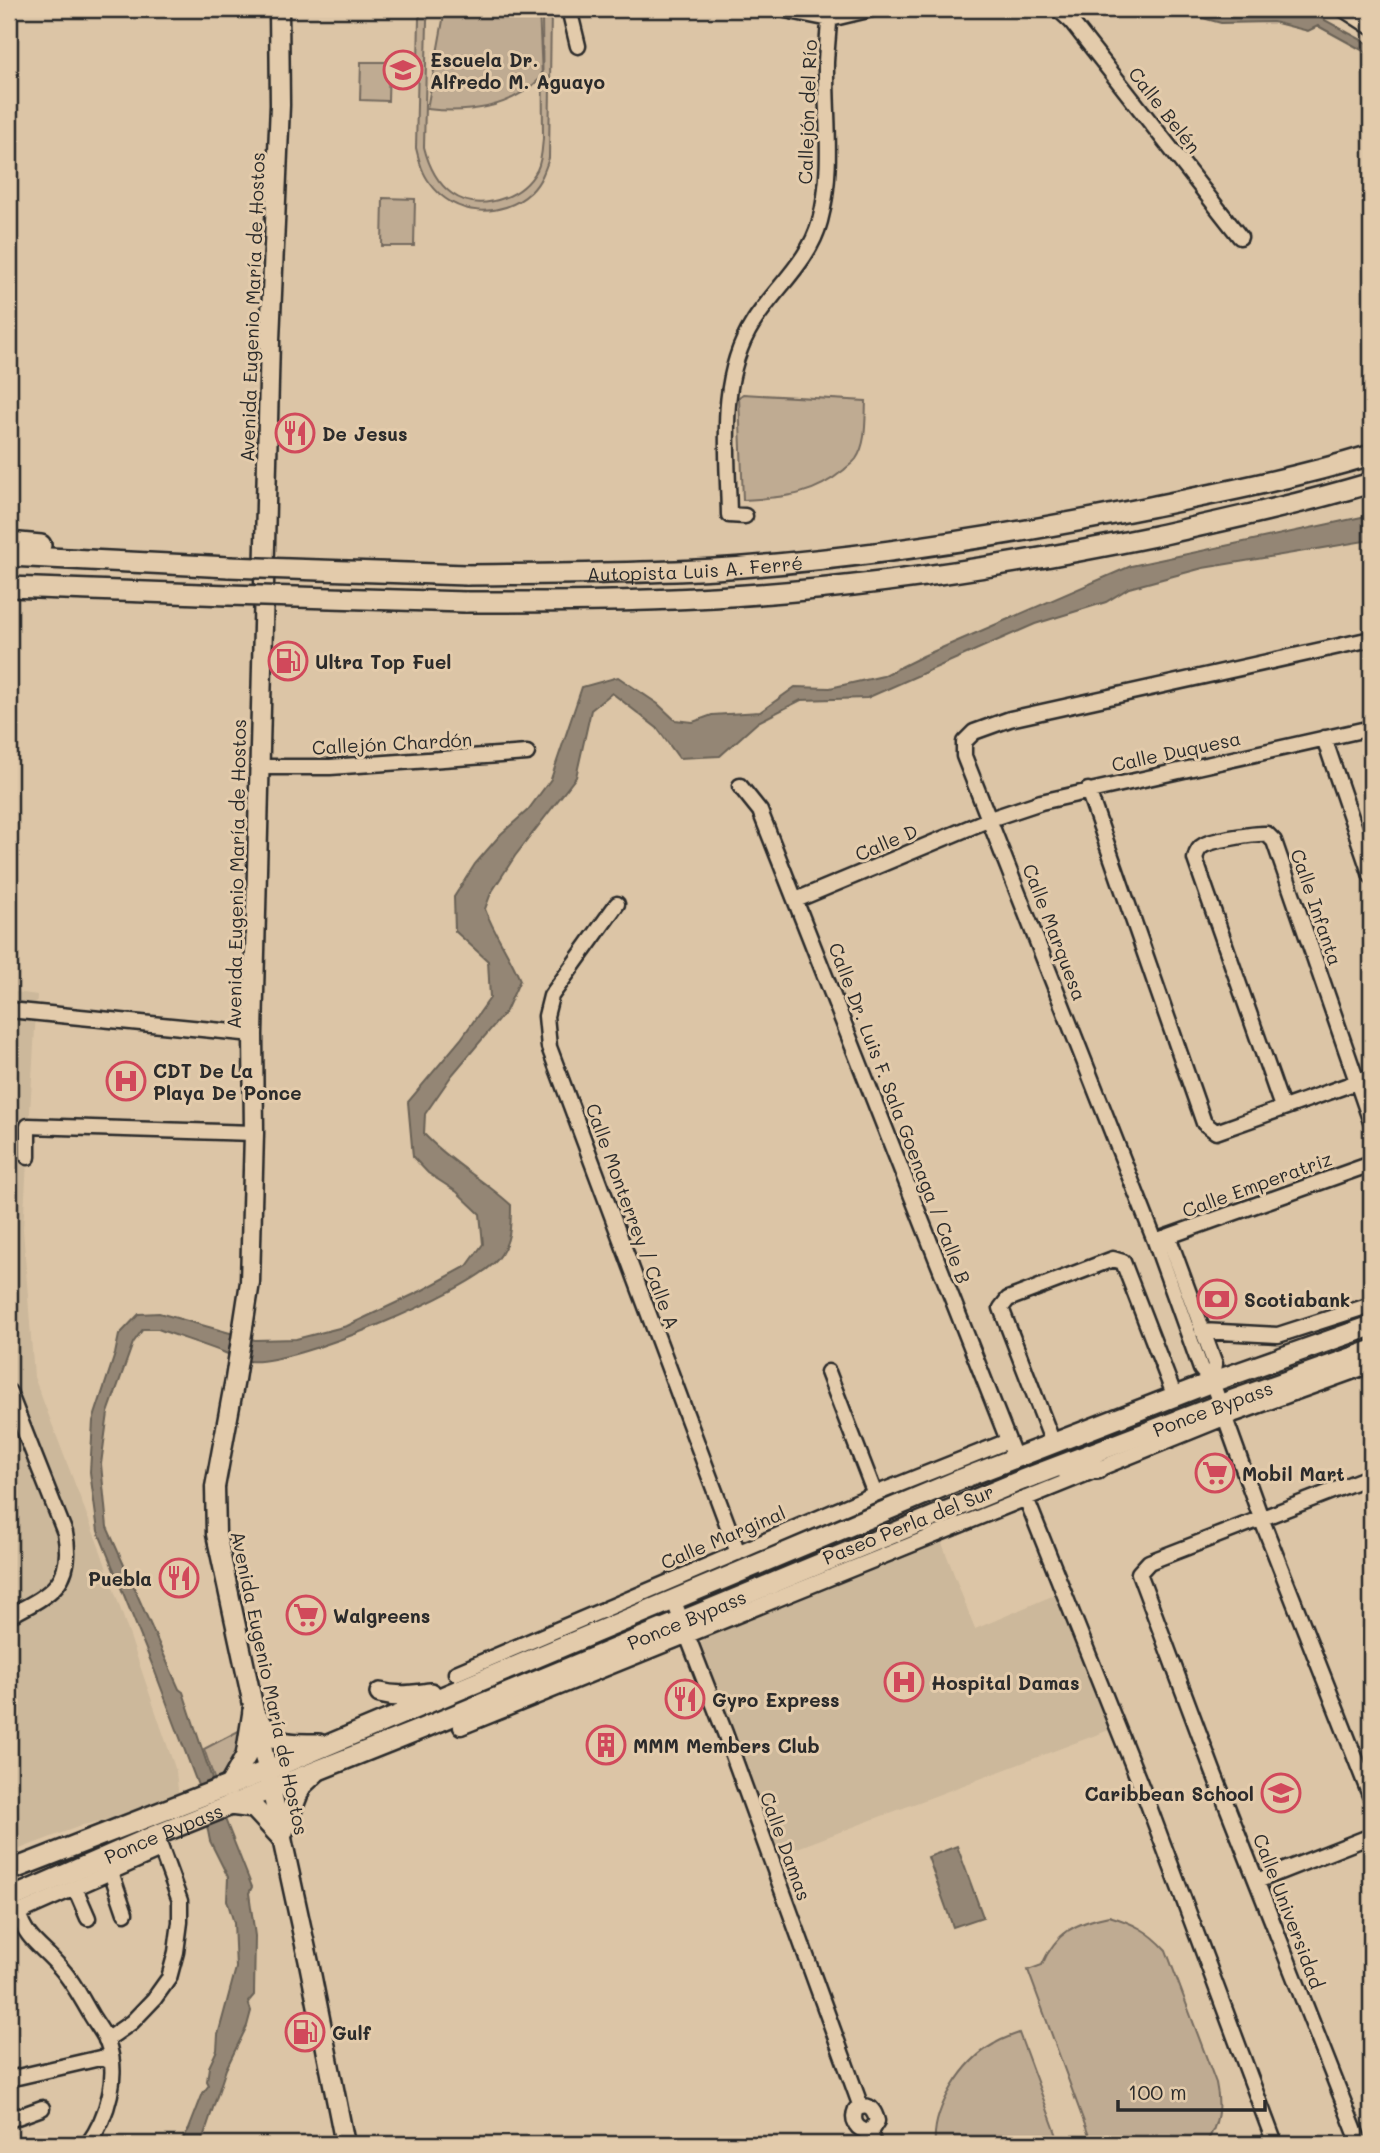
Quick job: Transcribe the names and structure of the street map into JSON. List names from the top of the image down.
{
  "streets": {
    "highway": ["Autopista Luis A. Ferré", "Ponce Bypass"],
    "main road": ["Avenida Eugenio María de Hostos"],
    "street": [
      "Calle Belén",
      "Callejón del Río",
      "Callejón Chardón",
      "Calle Duquesa",
      "Calle D",
      "Calle Infanta",
      "Calle Marquesa",
      "Calle Dr. Luis F. Sala Goenaga / Calle B",
      "Calle Emperatriz",
      "Calle Monterrey / Calle A",
      "Paseo Perla del Sur",
      "Calle Marginal",
      "Calle Damas",
      "Calle Universidad"
    ]
  },
  "crossings": [
    ["Avenida Eugenio María de Hostos", "Callejón Chardón"],
    ["Avenida Eugenio María de Hostos", "Ponce Bypass"],
    ["Calle Duquesa", "Calle D"],
    ["Calle Duquesa", "Calle Marquesa"],
    ["Calle D", "Calle Marquesa"],
    ["Calle D", "Calle Dr. Luis F. Sala Goenaga / Calle B"],
    ["Calle Marquesa", "Calle Emperatriz"],
    ["Calle Marquesa", "Ponce Bypass"],
    ["Calle Dr. Luis F. Sala Goenaga / Calle B", "Ponce Bypass"],
    ["Calle Dr. Luis F. Sala Goenaga / Calle B", "Calle Marginal"],
    ["Calle Monterrey / Calle A", "Calle Marginal"],
    ["Ponce Bypass", "Paseo Perla del Sur"],
    ["Ponce Bypass", "Calle Marginal"],
    ["Ponce Bypass", "Calle Damas"],
    ["Paseo Perla del Sur", "Calle Damas"]
  ],
  "places": {
    "school or university": ["Escuela Dr. Alfredo M. Aguayo", "Caribbean School"],
    "restaurant": ["De Jesus", "Puebla", "Gyro Express"],
    "fuel station": ["Ultra Top Fuel", "Gulf"],
    "hospital": ["CDT De La Playa De Ponce", "Hospital Damas"],
    "bank": ["Scotiabank"],
    "supermarket": ["Mobil Mart", "Walgreens"],
    "building": ["MMM Members Club"]
  },
  "scale_bar": "100 m"
}
